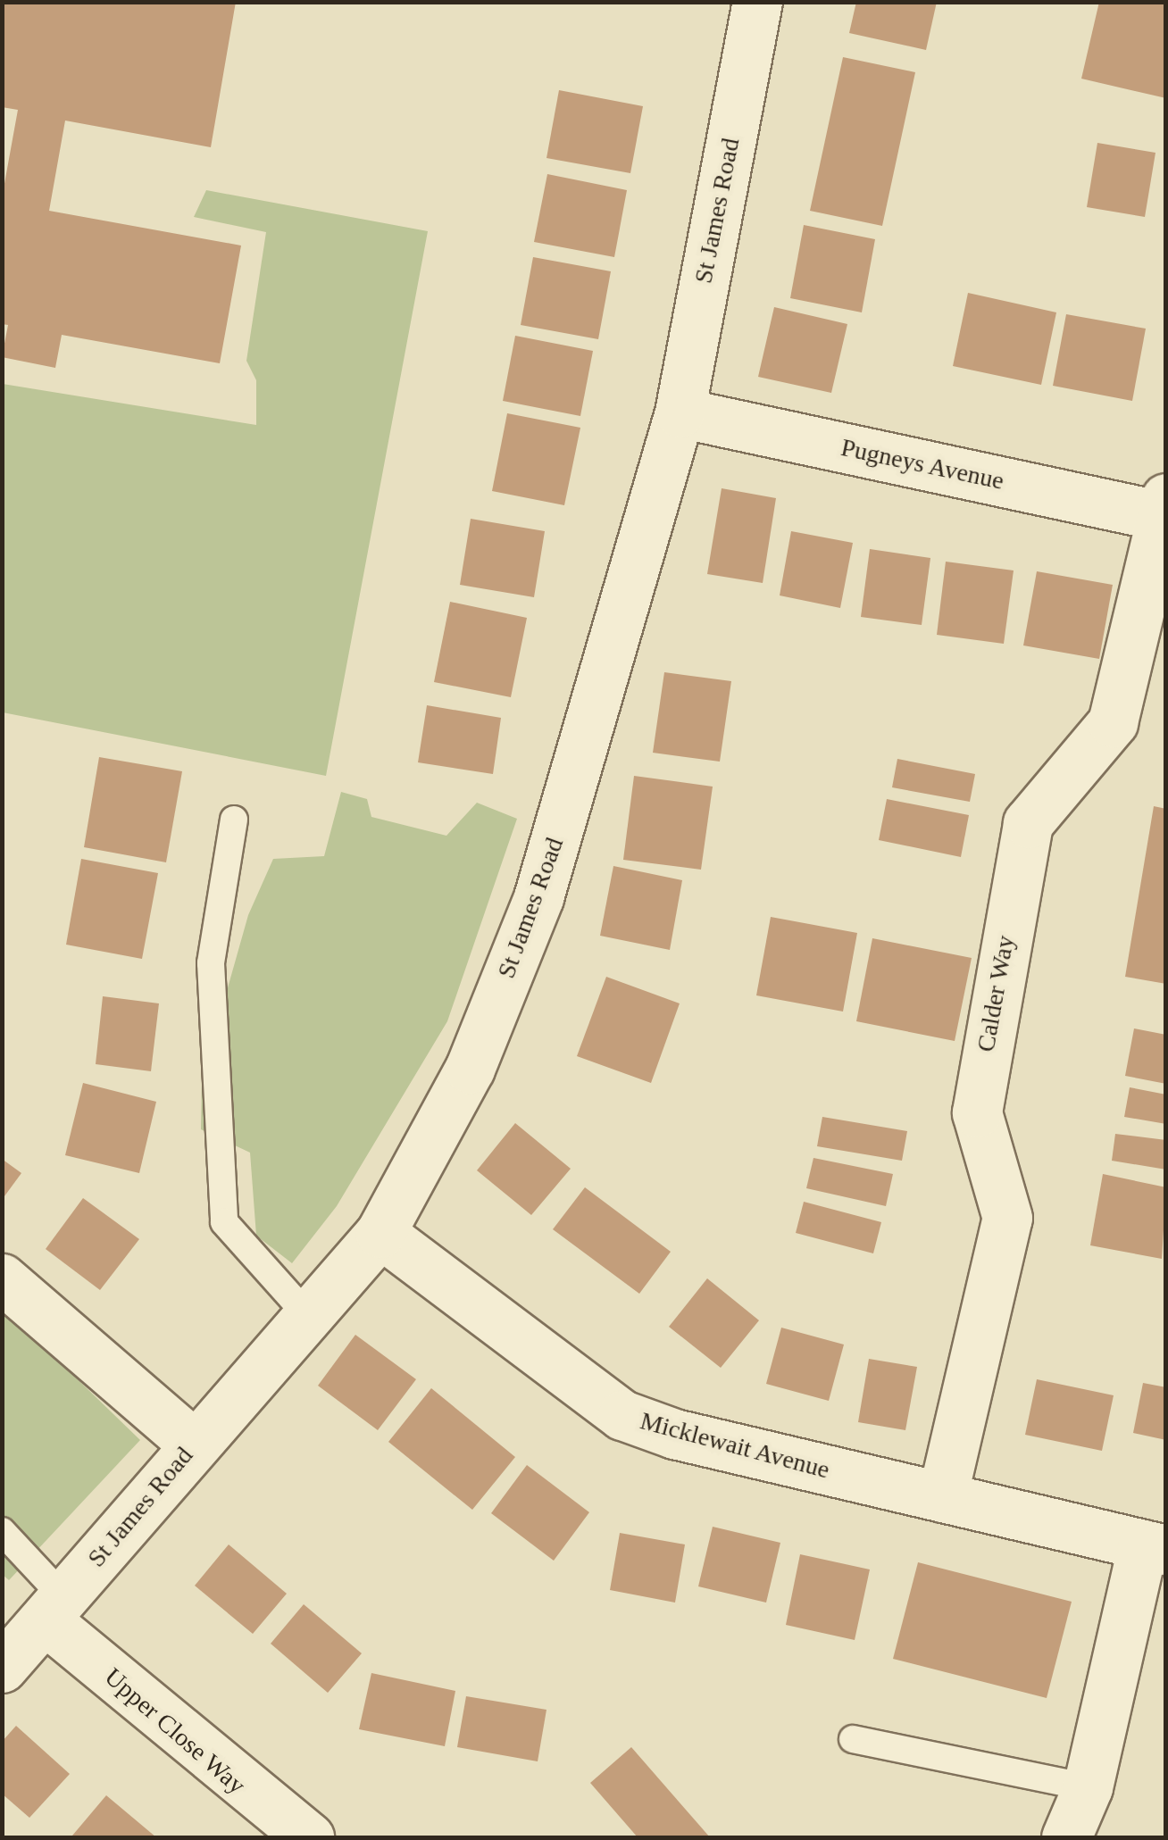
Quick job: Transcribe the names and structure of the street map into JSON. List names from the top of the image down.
{
  "streets": {
    "street": [
      "St James Road",
      "Pugneys Avenue",
      "Calder Way",
      "Micklewait Avenue",
      "Upper Close Way"
    ]
  },
  "crossings": [
    ["St James Road", "Pugneys Avenue"],
    ["St James Road", "Micklewait Avenue"],
    ["St James Road", "Upper Close Way"],
    ["Pugneys Avenue", "Calder Way"],
    ["Calder Way", "Micklewait Avenue"]
  ]
}
